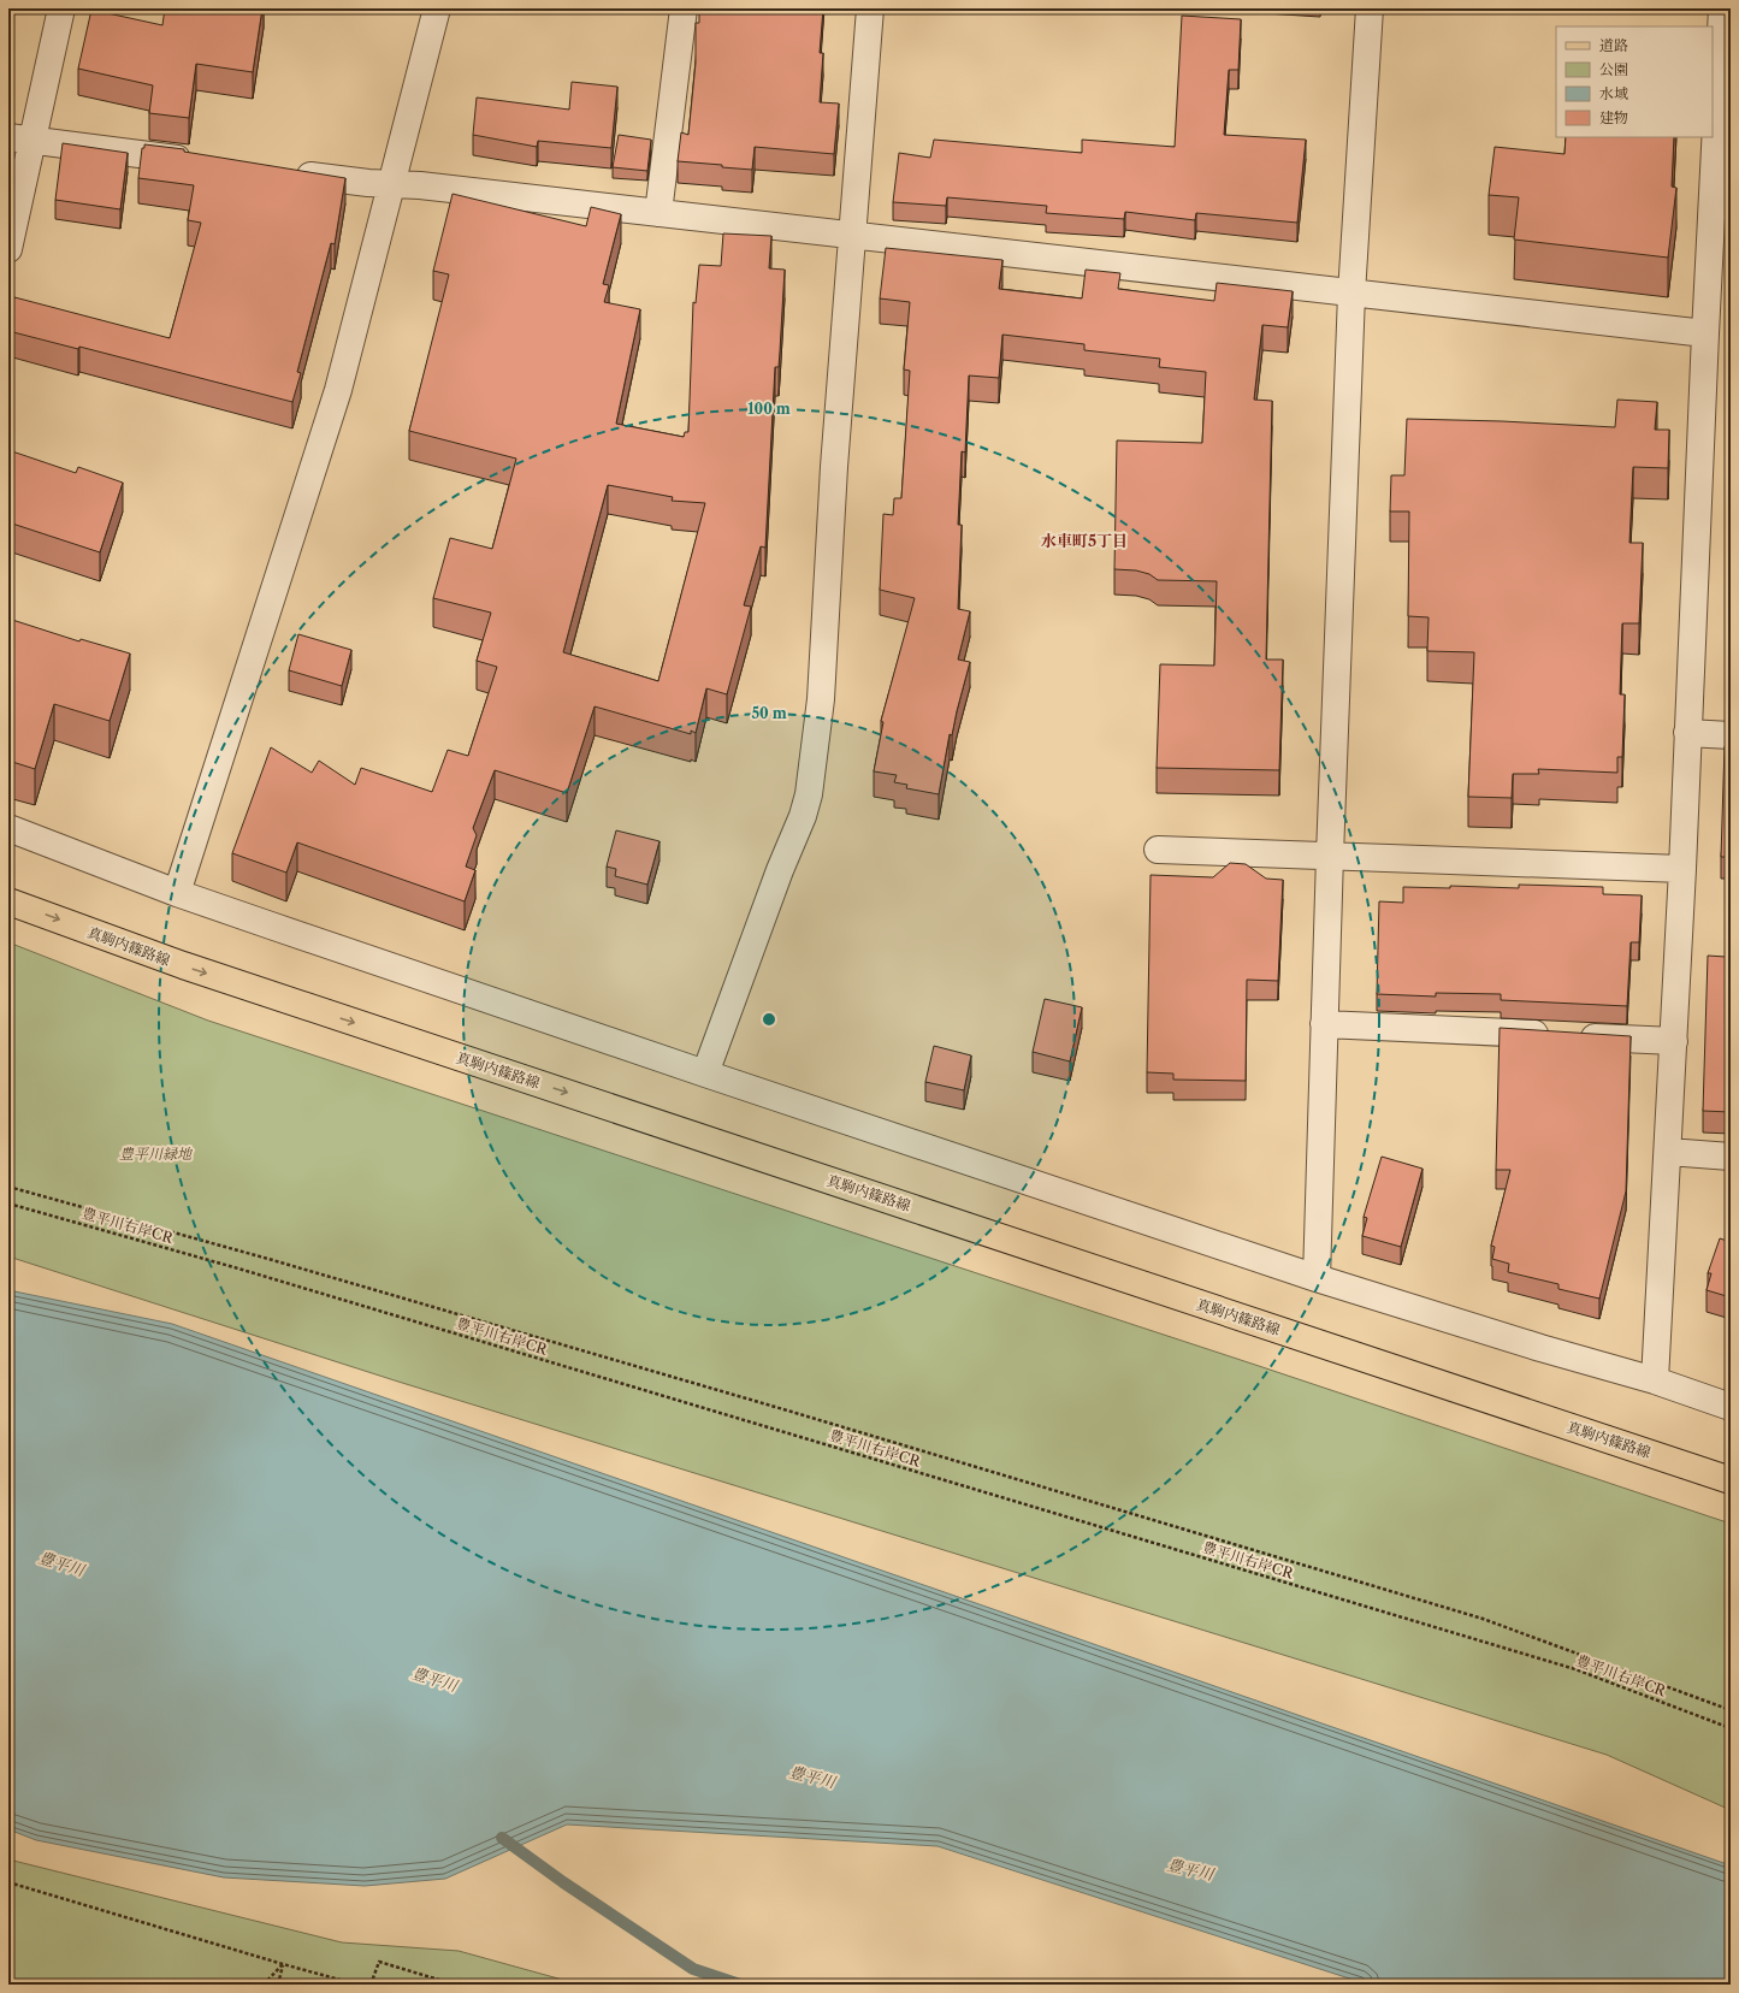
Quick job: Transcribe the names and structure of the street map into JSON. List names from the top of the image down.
{
  "streets": {
    "main road": ["真駒内篠路線"],
    "path": ["豊平川右岸CR"]
  },
  "one_way": ["真駒内篠路線"],
  "districts": ["水車町5丁目"],
  "water": ["豊平川"],
  "parks": ["豊平川緑地"],
  "legend": [
    "道路",
    "公園",
    "水域",
    "建物"
  ],
  "rings": ["100 m", "50 m"]
}
